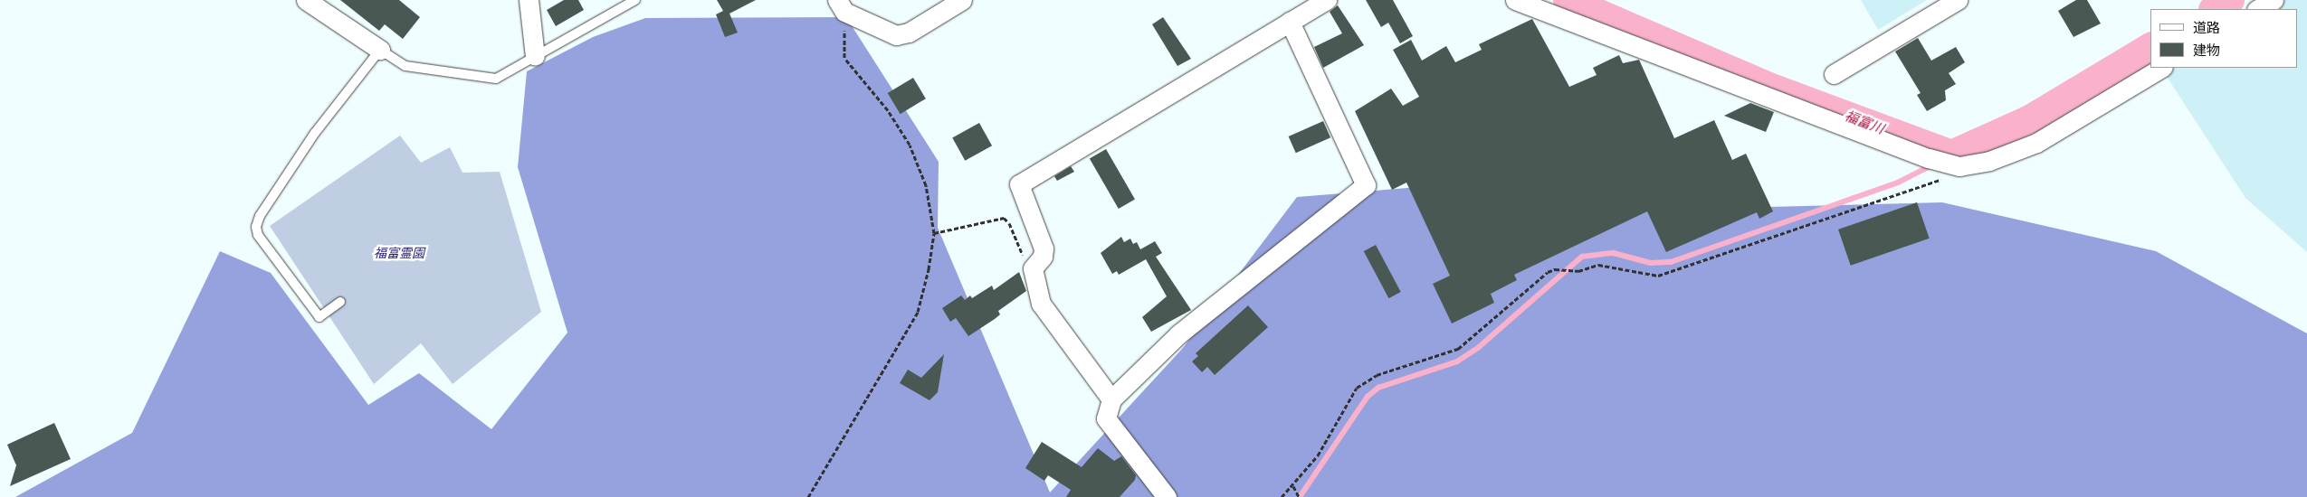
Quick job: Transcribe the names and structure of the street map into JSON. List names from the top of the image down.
{
  "water": ["福富川"],
  "parks": ["福富霊園"],
  "legend": ["道路", "建物"]
}
